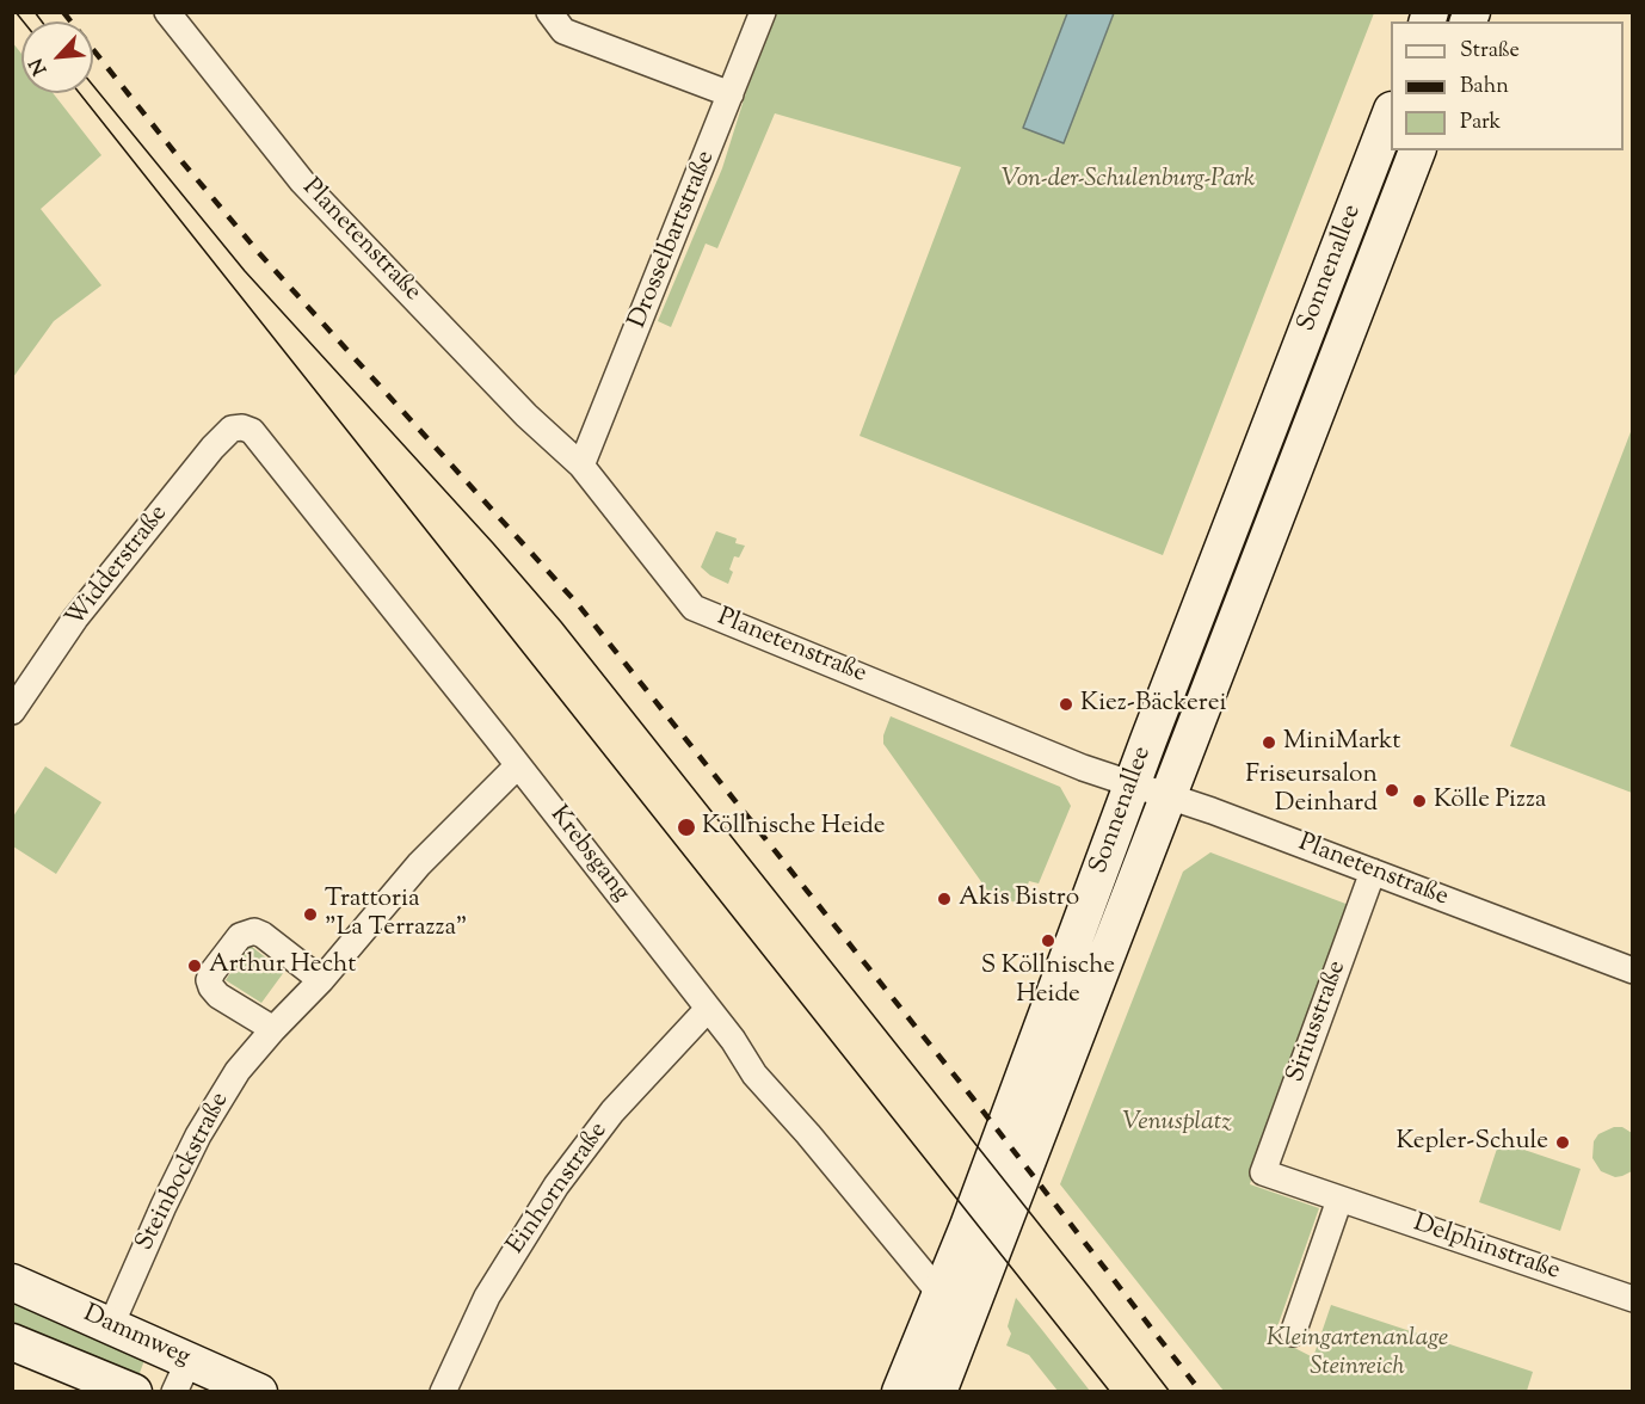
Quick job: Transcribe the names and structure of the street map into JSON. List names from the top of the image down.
{
  "streets": {
    "main road": ["Sonnenallee", "Dammweg"],
    "street": [
      "Drosselbartstraße",
      "Planetenstraße",
      "Widderstraße",
      "Krebsgang",
      "Siriusstraße",
      "Steinbockstraße",
      "Einhornstraße",
      "Delphinstraße"
    ]
  },
  "crossings": [
    ["Drosselbartstraße", "Planetenstraße"],
    ["Planetenstraße", "Sonnenallee"],
    ["Planetenstraße", "Siriusstraße"],
    ["Sonnenallee", "Krebsgang"],
    ["Widderstraße", "Krebsgang"],
    ["Krebsgang", "Steinbockstraße"],
    ["Krebsgang", "Einhornstraße"],
    ["Siriusstraße", "Delphinstraße"],
    ["Steinbockstraße", "Dammweg"]
  ],
  "parks": ["Von-der-Schulenburg-Park", "Venusplatz", "Kleingartenanlage Steinreich"],
  "places": [
    "Kiez-Bäckerei",
    "MiniMarkt",
    "Friseursalon Deinhard",
    "Kölle Pizza",
    "Köllnische Heide",
    "Akis Bistro",
    "Trattoria \"La Terrazza\"",
    "S Köllnische Heide",
    "Arthur Hecht",
    "Kepler-Schule"
  ],
  "legend": ["Straße", "Bahn", "Park"],
  "north": "bottom left"
}
